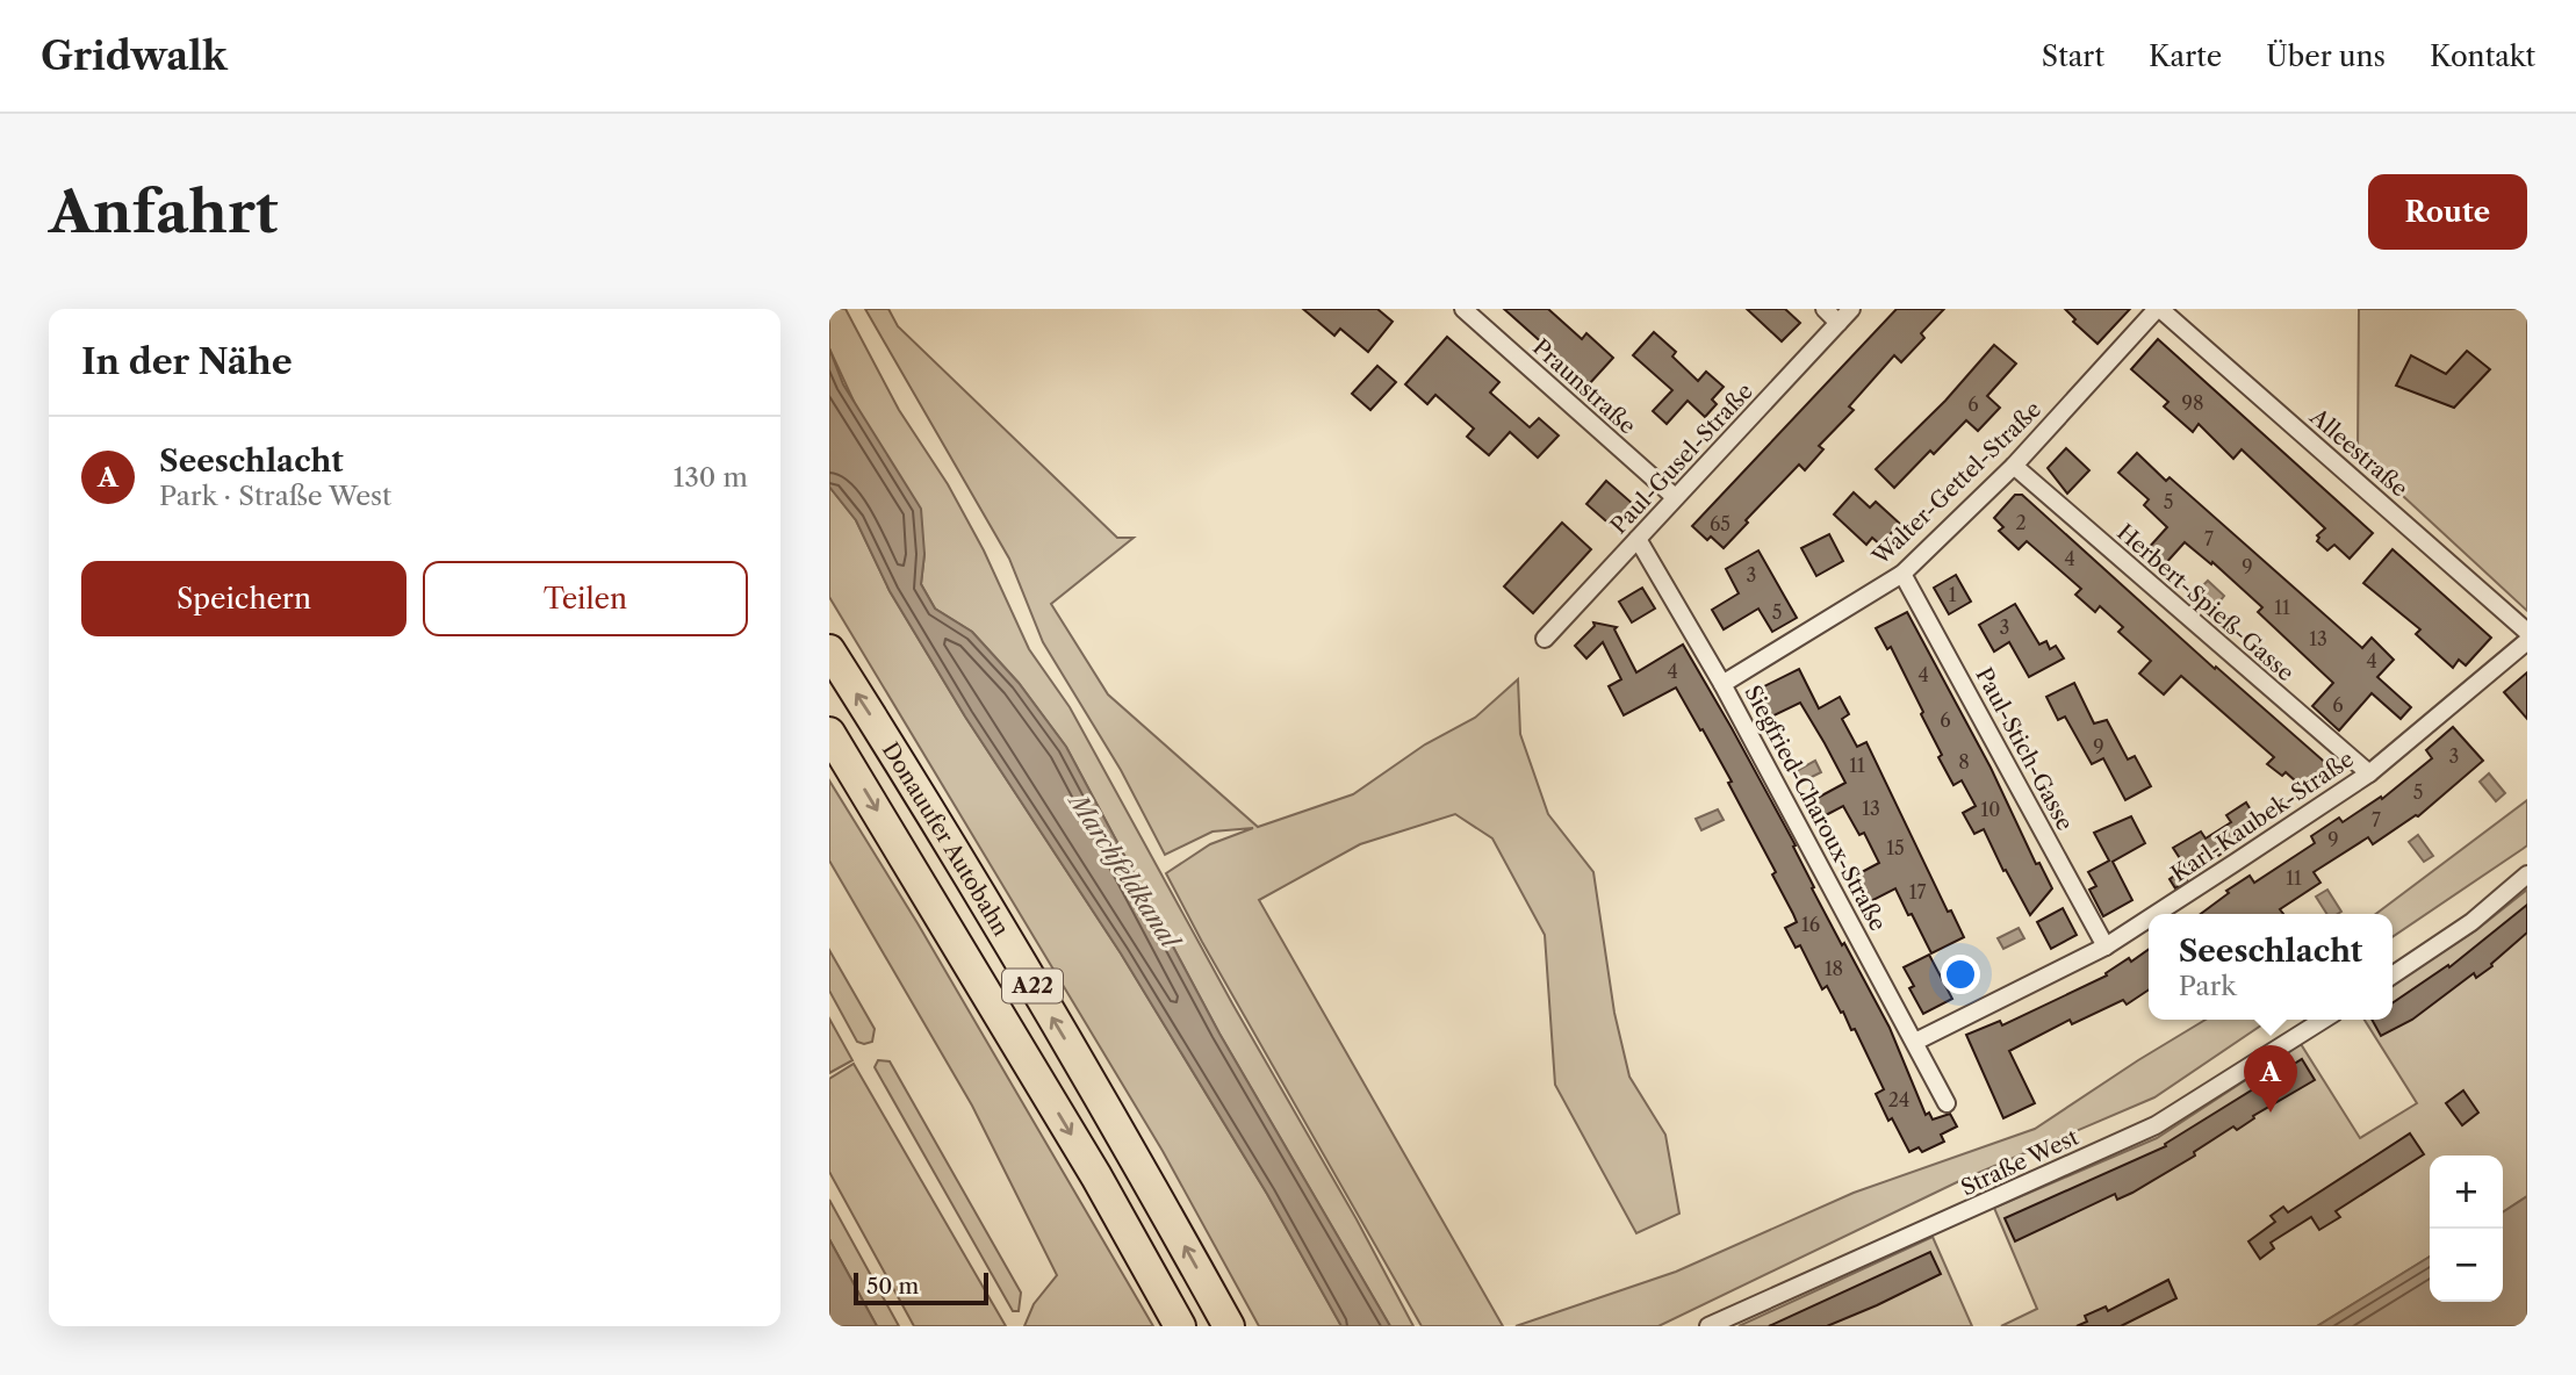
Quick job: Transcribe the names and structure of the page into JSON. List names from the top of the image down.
{
  "streets": {
    "highway": ["Donauufer Autobahn", "A22"],
    "street": [
      "Praunstraße",
      "Alleestraße",
      "Paul-Gusel-Straße",
      "Walter-Gettel-Straße",
      "Herbert-Spieß-Gasse",
      "Paul-Stich-Gasse",
      "Siegfried-Charoux-Straße",
      "Karl-Kaubek-Straße",
      "Straße West"
    ]
  },
  "crossings": [
    ["Praunstraße", "Paul-Gusel-Straße"],
    ["Alleestraße", "Walter-Gettel-Straße"],
    ["Paul-Gusel-Straße", "Siegfried-Charoux-Straße"],
    ["Walter-Gettel-Straße", "Herbert-Spieß-Gasse"],
    ["Walter-Gettel-Straße", "Paul-Stich-Gasse"],
    ["Walter-Gettel-Straße", "Siegfried-Charoux-Straße"],
    ["Herbert-Spieß-Gasse", "Karl-Kaubek-Straße"],
    ["Paul-Stich-Gasse", "Karl-Kaubek-Straße"],
    ["Siegfried-Charoux-Straße", "Karl-Kaubek-Straße"]
  ],
  "water": ["Marchfeldkanal"],
  "house_numbers": [
    "98",
    "6",
    "5",
    "2",
    "65",
    "7",
    "4",
    "9",
    "3",
    "1",
    "11",
    "5",
    "3",
    "13",
    "4",
    "4",
    "4",
    "6",
    "6",
    "9",
    "3",
    "8",
    "11",
    "5",
    "13",
    "10",
    "7",
    "9",
    "15",
    "11",
    "17",
    "16",
    "18",
    "24"
  ],
  "scale_bar": "50 m",
  "page": {
    "header": "Gridwalk",
    "nav": [
      "Start",
      "Karte",
      "Über uns",
      "Kontakt"
    ],
    "buttons": [
      "Route",
      ["Speichern", "Teilen"]
    ],
    "title": "Anfahrt",
    "heading": "In der Nähe",
    "list": [
      {
        "mark": "A",
        "name": "Seeschlacht",
        "note": "Park · Straße West",
        "value": "130 m"
      }
    ],
    "popup": ["Seeschlacht", "Park"],
    "pins": "A",
    "map_buttons": ["+", "−"],
    "scale": "50 m"
  }
}
